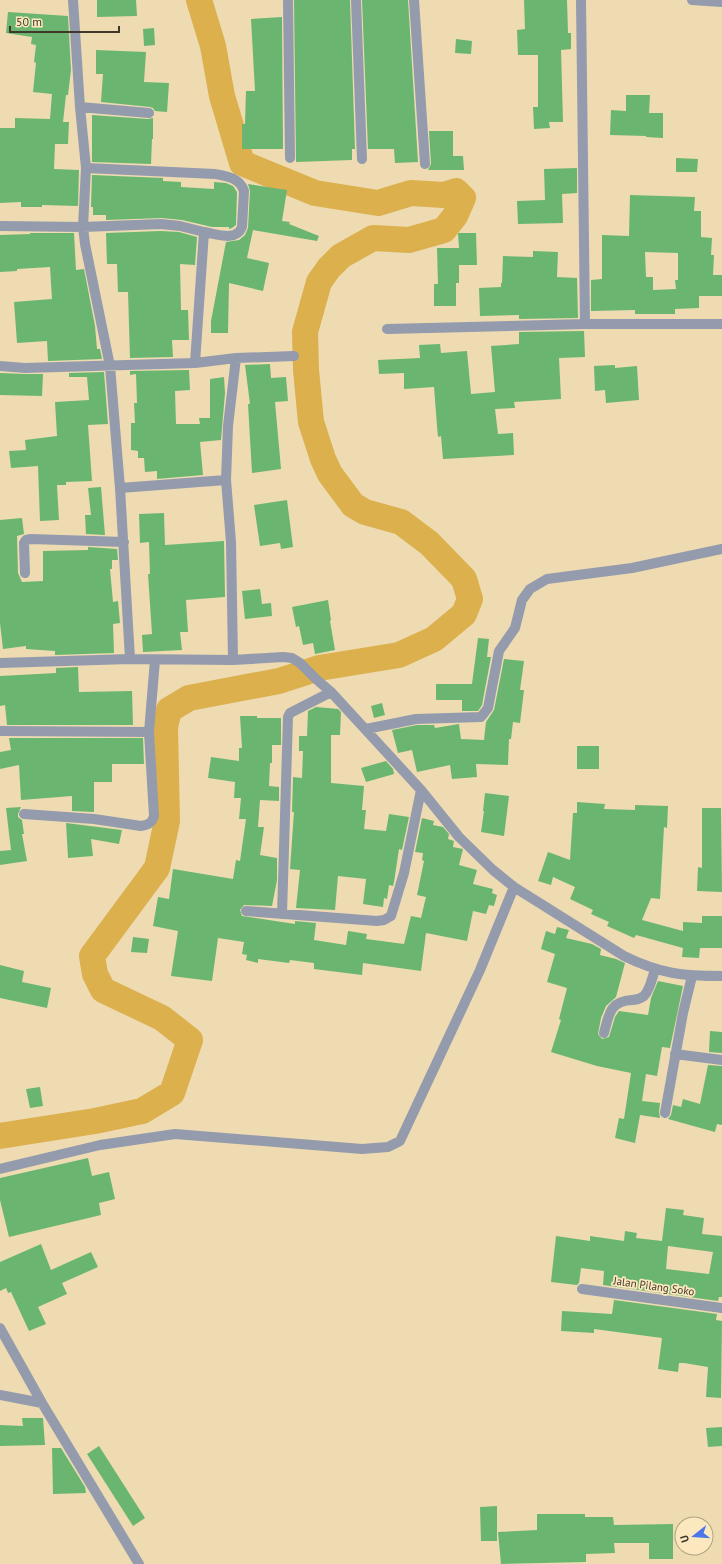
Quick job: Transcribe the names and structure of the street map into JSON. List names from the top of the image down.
{
  "streets": {
    "street": ["Jalan Pilang Soko"]
  },
  "scale_bar": "50 m",
  "north": "left"
}
